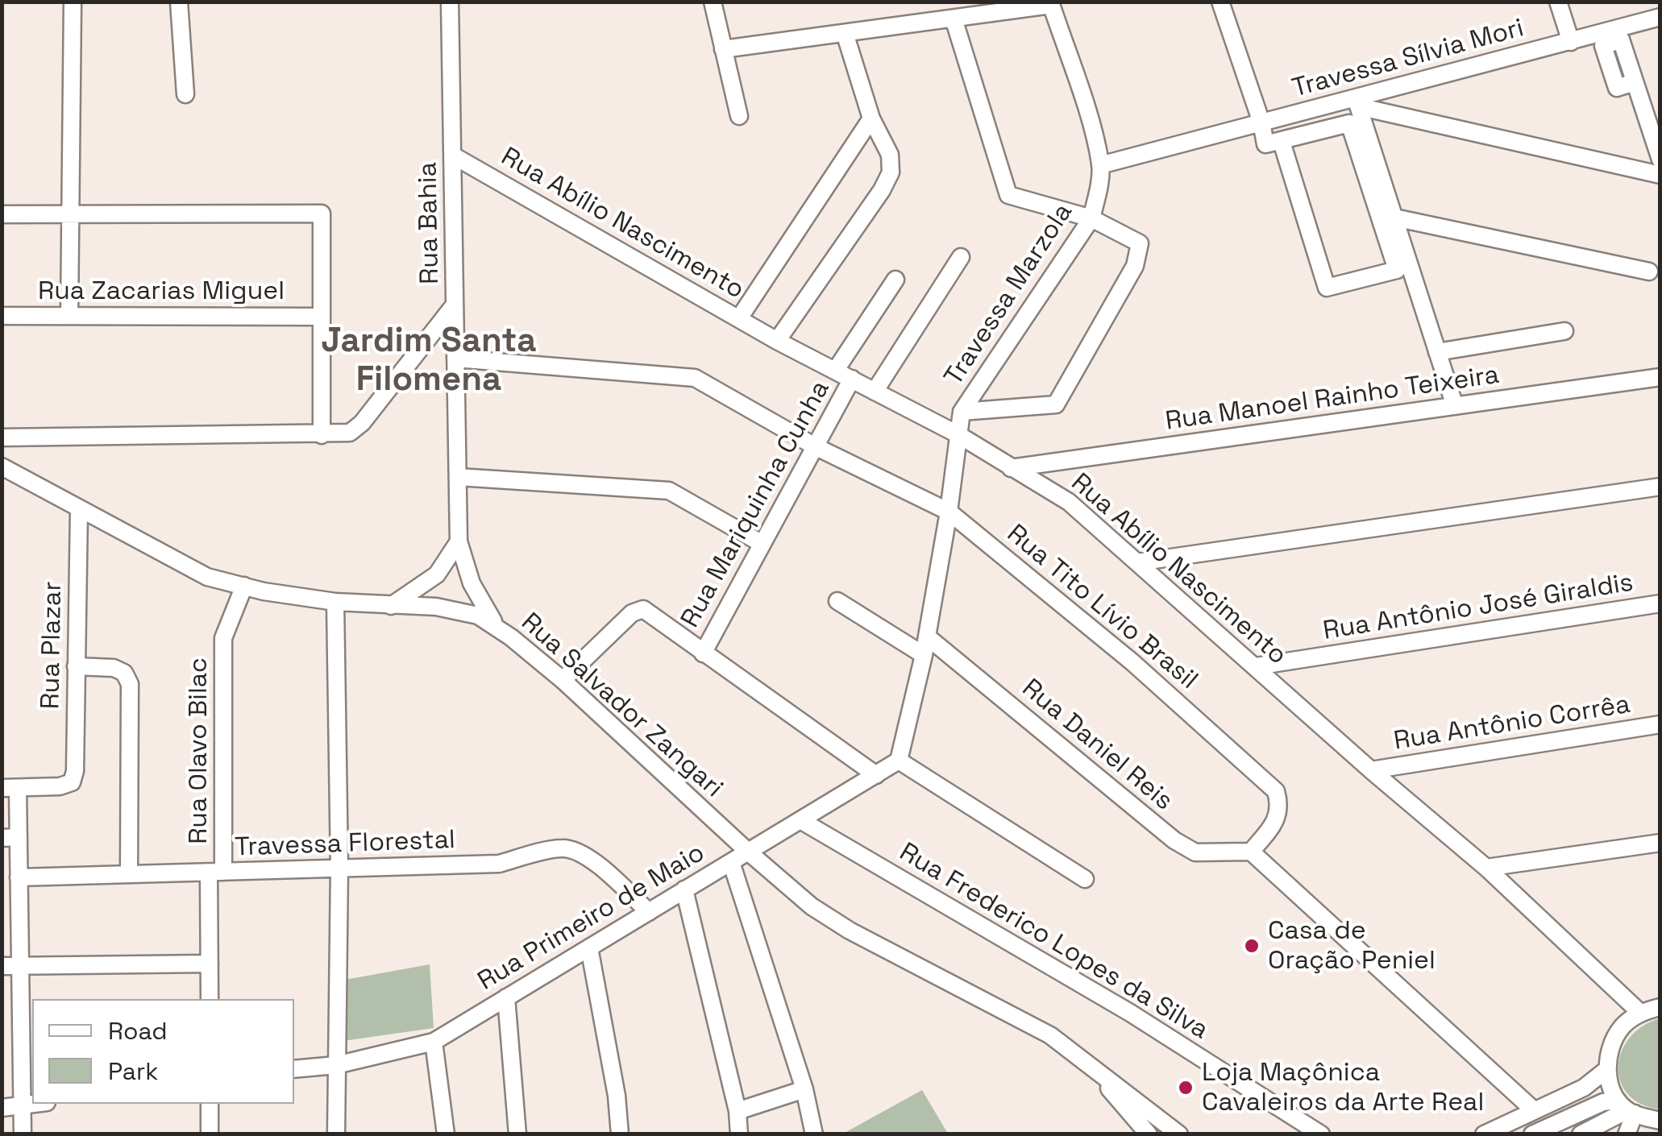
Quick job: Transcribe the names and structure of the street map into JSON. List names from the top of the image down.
{
  "streets": {
    "street": [
      "Travessa Sílvia Mori",
      "Rua Bahia",
      "Rua Abílio Nascimento",
      "Rua Zacarias Miguel",
      "Travessa Marzola",
      "Rua Manoel Rainho Teixeira",
      "Rua Mariquinha Cunha",
      "Rua Tito Lívio Brasil",
      "Rua Antônio José Giraldis",
      "Rua Plazar",
      "Rua Salvador Zangari",
      "Rua Antônio Corrêa",
      "Rua Daniel Reis",
      "Rua Olavo Bilac",
      "Travessa Florestal",
      "Rua Primeiro de Maio",
      "Rua Frederico Lopes da Silva"
    ]
  },
  "crossings": [
    ["Travessa Sílvia Mori", "Travessa Marzola"],
    ["Rua Bahia", "Rua Abílio Nascimento"],
    ["Rua Bahia", "Rua Tito Lívio Brasil"],
    ["Rua Bahia", "Rua Salvador Zangari"],
    ["Rua Abílio Nascimento", "Travessa Marzola"],
    ["Rua Abílio Nascimento", "Rua Manoel Rainho Teixeira"],
    ["Rua Abílio Nascimento", "Rua Mariquinha Cunha"],
    ["Rua Abílio Nascimento", "Rua Antônio José Giraldis"],
    ["Rua Abílio Nascimento", "Rua Antônio Corrêa"],
    ["Travessa Marzola", "Rua Tito Lívio Brasil"],
    ["Travessa Marzola", "Rua Daniel Reis"],
    ["Travessa Marzola", "Rua Primeiro de Maio"],
    ["Rua Mariquinha Cunha", "Rua Tito Lívio Brasil"],
    ["Rua Tito Lívio Brasil", "Rua Daniel Reis"],
    ["Rua Plazar", "Rua Salvador Zangari"],
    ["Rua Salvador Zangari", "Rua Olavo Bilac"],
    ["Rua Salvador Zangari", "Rua Primeiro de Maio"],
    ["Rua Olavo Bilac", "Travessa Florestal"],
    ["Travessa Florestal", "Rua Primeiro de Maio"],
    ["Rua Primeiro de Maio", "Rua Frederico Lopes da Silva"]
  ],
  "districts": ["Jardim Santa Filomena"],
  "places": ["Casa de Oração Peniel", "Loja Maçônica Cavaleiros da Arte Real"],
  "legend": ["Road", "Park"]
}
